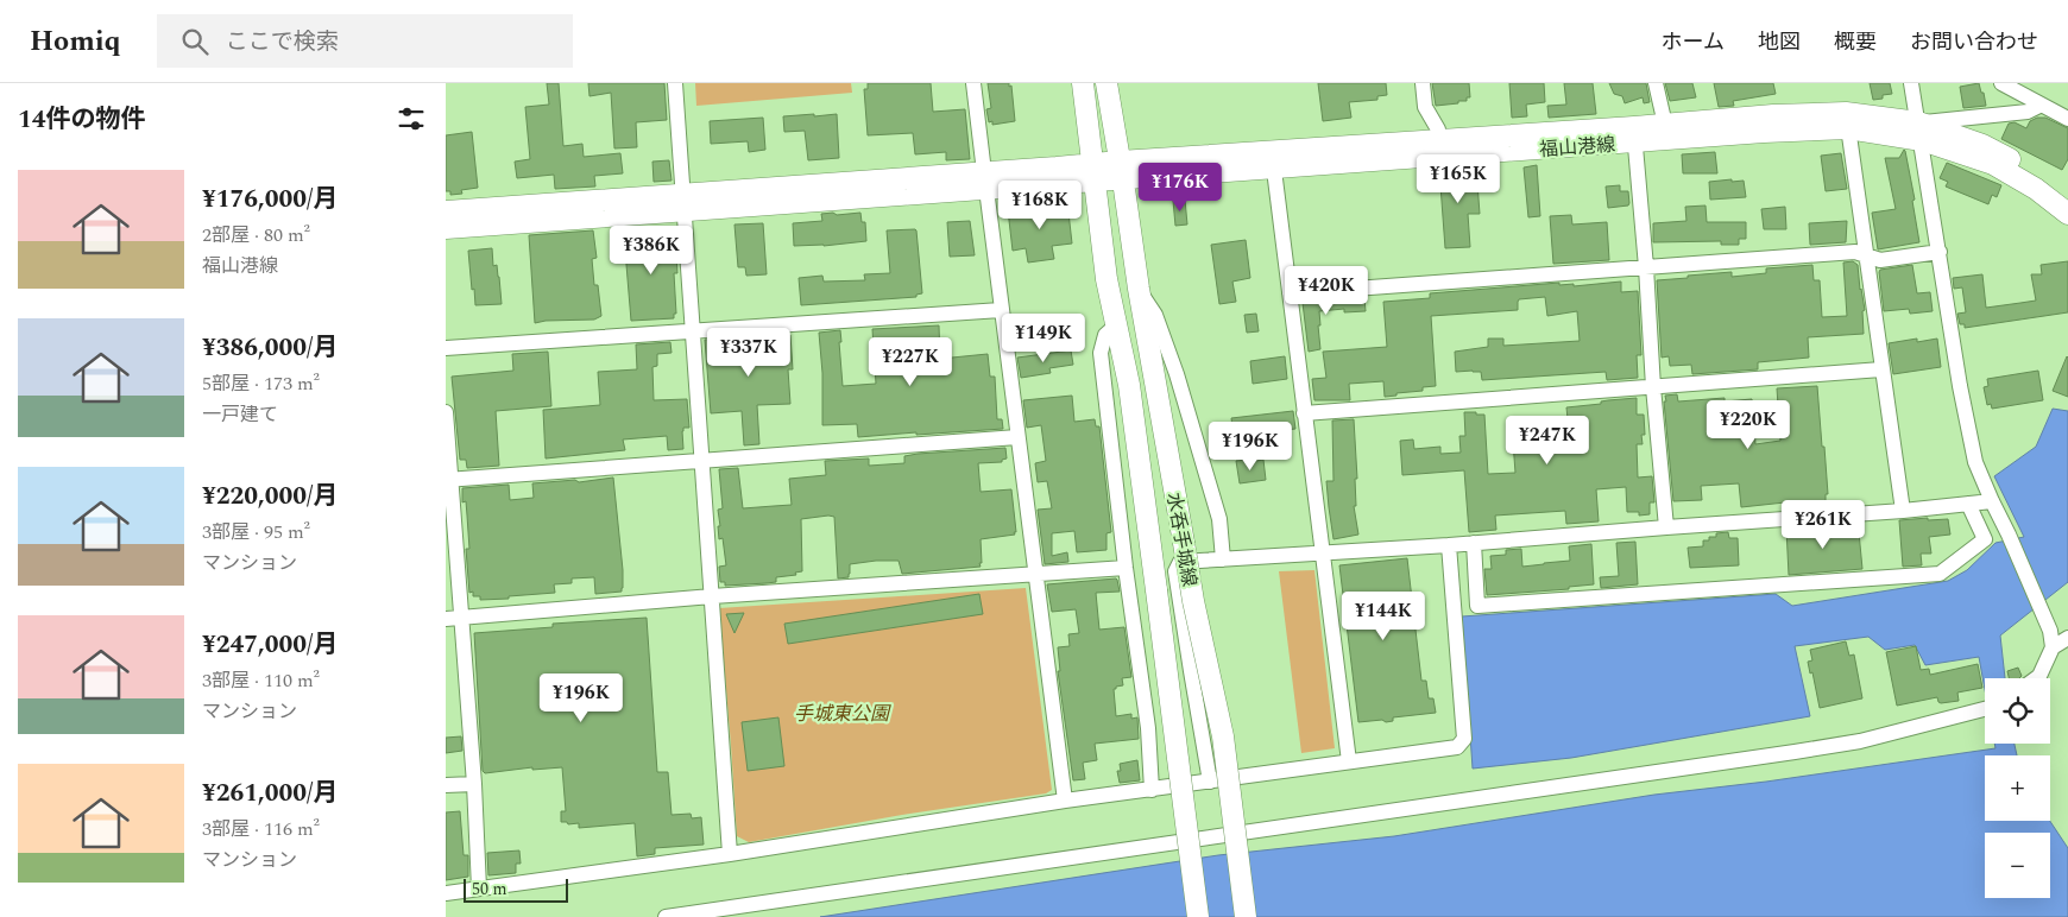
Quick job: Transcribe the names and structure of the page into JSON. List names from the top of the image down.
{
  "streets": {
    "main road": ["福山港線", "水呑手城線"]
  },
  "crossings": [
    ["福山港線", "水呑手城線"]
  ],
  "parks": ["手城東公園"],
  "scale_bar": "50 m",
  "page": {
    "header": "Homiq",
    "search": "ここで検索",
    "nav": [
      "ホーム",
      "地図",
      "概要",
      "お問い合わせ"
    ],
    "heading": "14件の物件",
    "list": [
      {
        "name": "¥176,000/月",
        "note": "2部屋 · 80 m² · 福山港線"
      },
      {
        "name": "¥386,000/月",
        "note": "5部屋 · 173 m² · 一戸建て"
      },
      {
        "name": "¥220,000/月",
        "note": "3部屋 · 95 m² · マンション"
      },
      {
        "name": "¥247,000/月",
        "note": "3部屋 · 110 m² · マンション"
      },
      {
        "name": "¥261,000/月",
        "note": "3部屋 · 116 m² · マンション"
      }
    ],
    "price": [
      "¥165K",
      "¥176K",
      "¥168K",
      "¥386K",
      "¥420K",
      "¥149K",
      "¥337K",
      "¥227K",
      "¥220K",
      "¥247K",
      "¥196K",
      "¥261K",
      "¥144K",
      "¥196K"
    ],
    "map_buttons": ["+", "−"],
    "scale": "50 m"
  }
}
